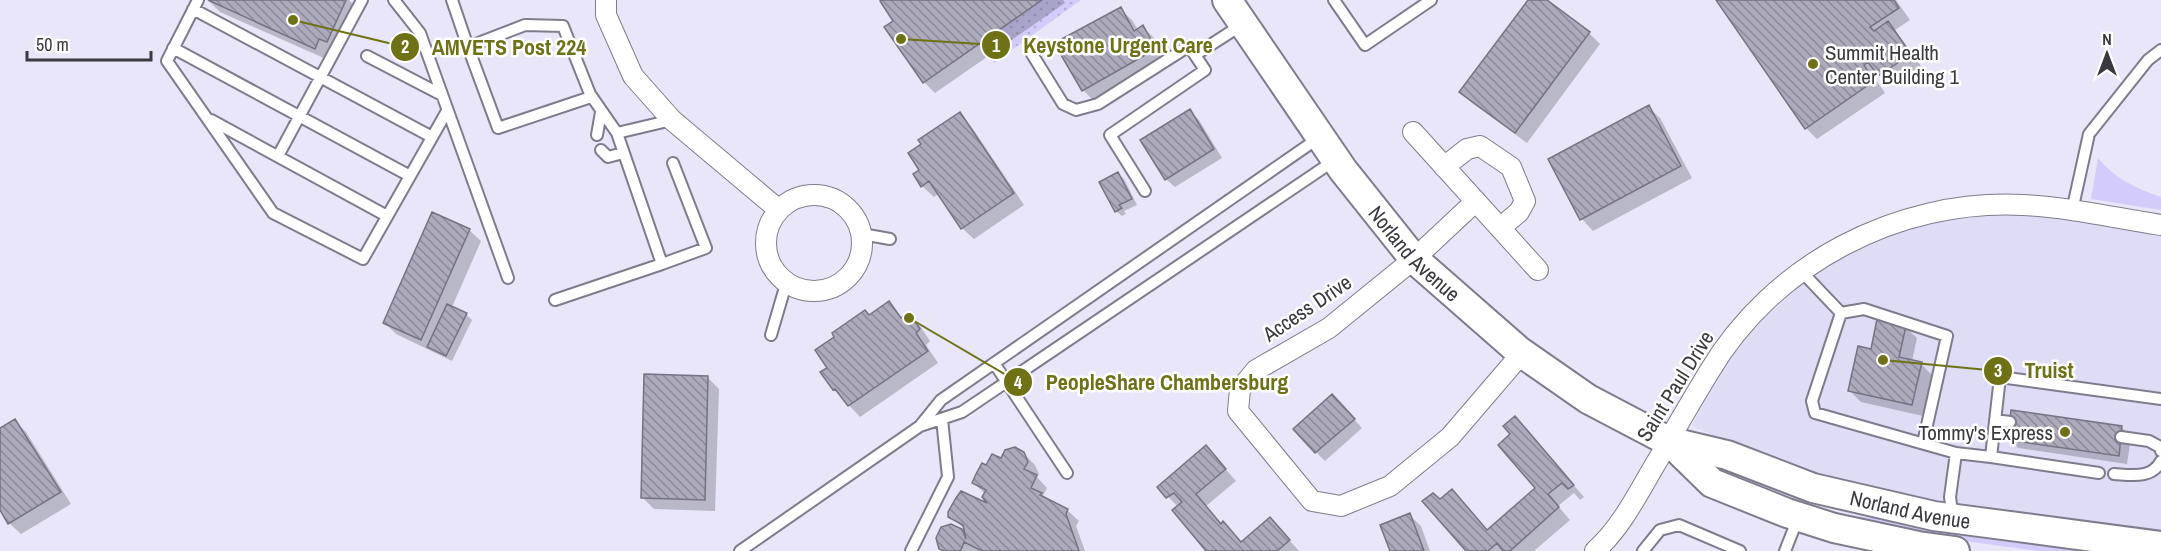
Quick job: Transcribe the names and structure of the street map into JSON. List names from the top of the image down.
{
  "streets": {
    "main road": ["Norland Avenue"],
    "street": ["Access Drive", "Saint Paul Drive"]
  },
  "crossings": [
    ["Norland Avenue", "Access Drive"],
    ["Norland Avenue", "Saint Paul Drive"]
  ],
  "places": [
    "AMVETS Post 224",
    "Keystone Urgent Care",
    "Summit Health Center Building 1",
    "PeopleShare Chambersburg",
    "Truist",
    "Tommy's Express"
  ],
  "scale_bar": "50 m",
  "north": "top"
}
